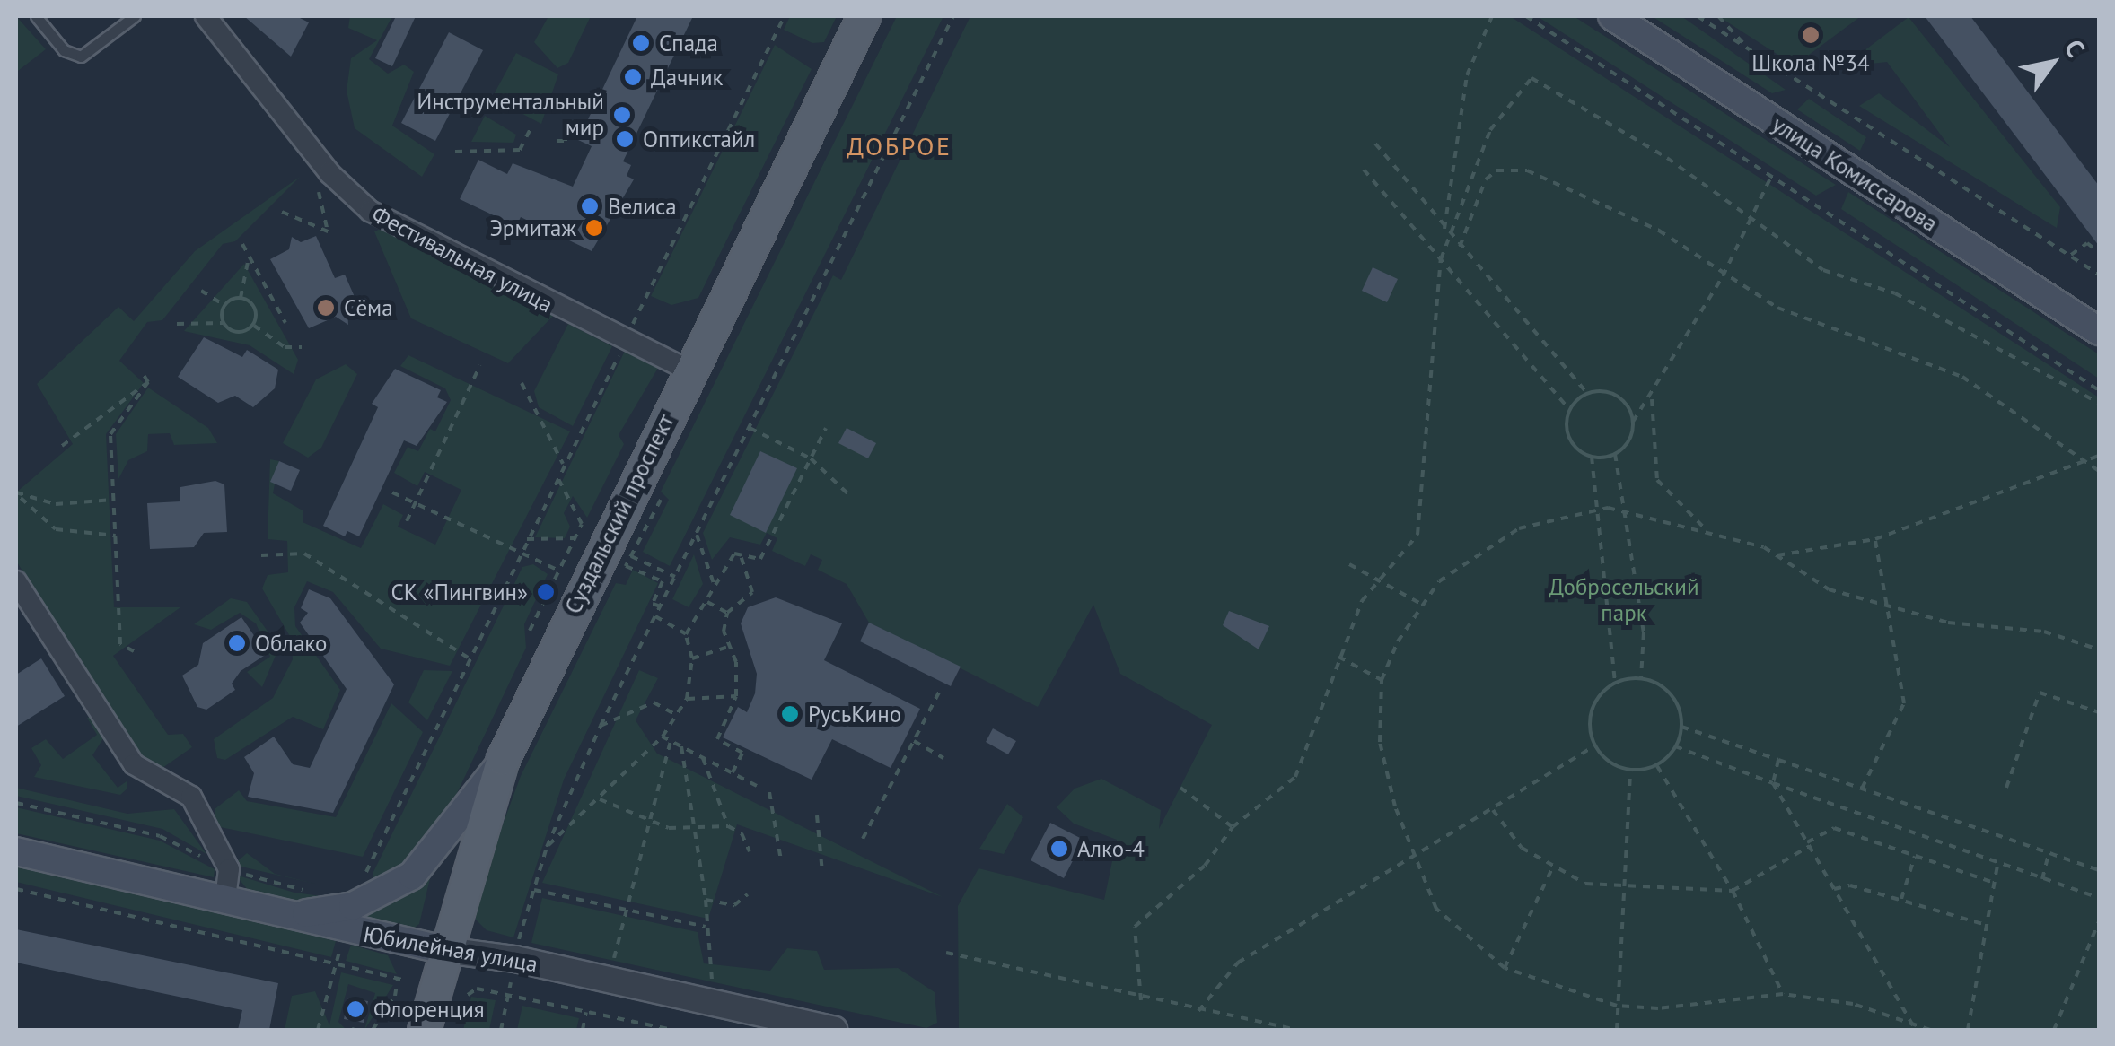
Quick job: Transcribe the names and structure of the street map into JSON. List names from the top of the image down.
{
  "streets": {
    "main road": ["улица Комиссарова", "Суздальский проспект", "Юбилейная улица"],
    "street": ["Фестивальная улица"]
  },
  "crossings": [
    ["Фестивальная улица", "Суздальский проспект"],
    ["Суздальский проспект", "Юбилейная улица"]
  ],
  "districts": ["ДОБРОЕ"],
  "parks": ["Добросельский парк"],
  "places": [
    "Школа №34",
    "Спада",
    "Дачник",
    "Инструментальный мир",
    "Оптикстайл",
    "Велиса",
    "Эрмитаж",
    "Сёма",
    "СК «Пингвин»",
    "Облако",
    "РусьКино",
    "Алко-4",
    "Флоренция"
  ],
  "north": "top right"
}
